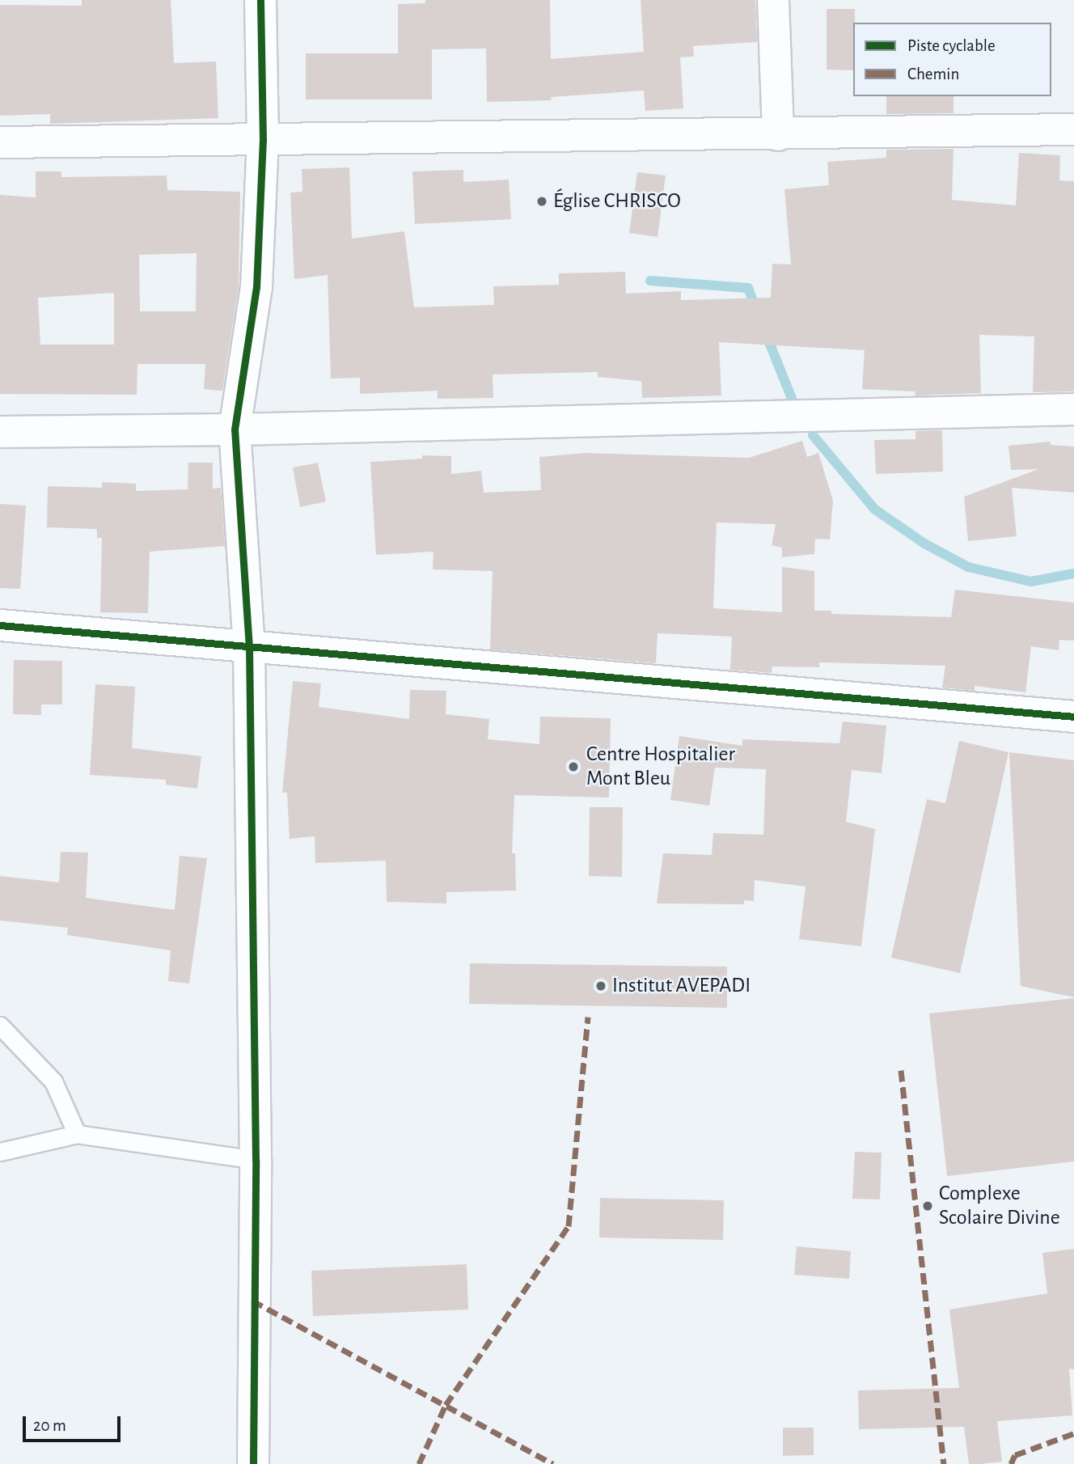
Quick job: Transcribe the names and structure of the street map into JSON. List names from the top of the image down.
{
  "places": [
    "Église CHRISCO",
    "Centre Hospitalier Mont Bleu",
    "Institut AVEPADI",
    "Complexe Scolaire Divine"
  ],
  "legend": ["Piste cyclable", "Chemin"],
  "scale_bar": "20 m"
}
